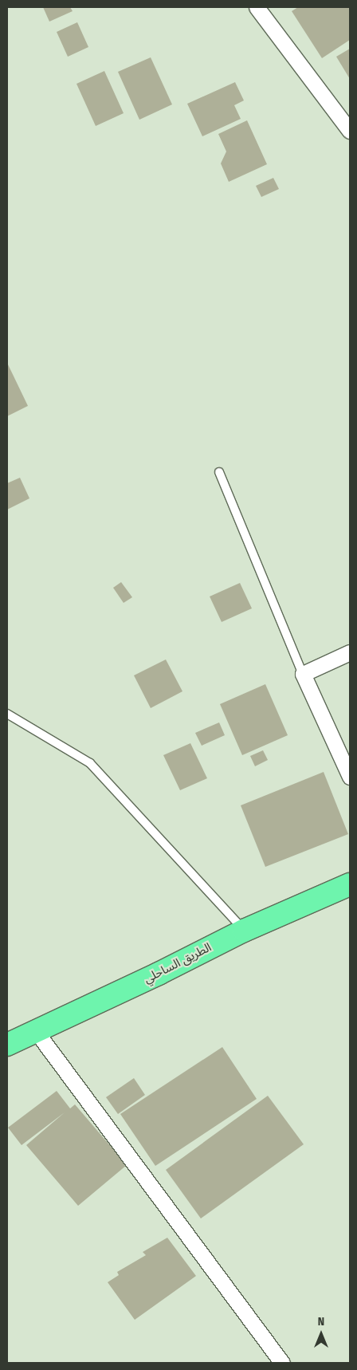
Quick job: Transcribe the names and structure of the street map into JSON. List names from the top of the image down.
{
  "streets": {
    "highway": ["الطريق الساحلي"]
  },
  "north": "top"
}
